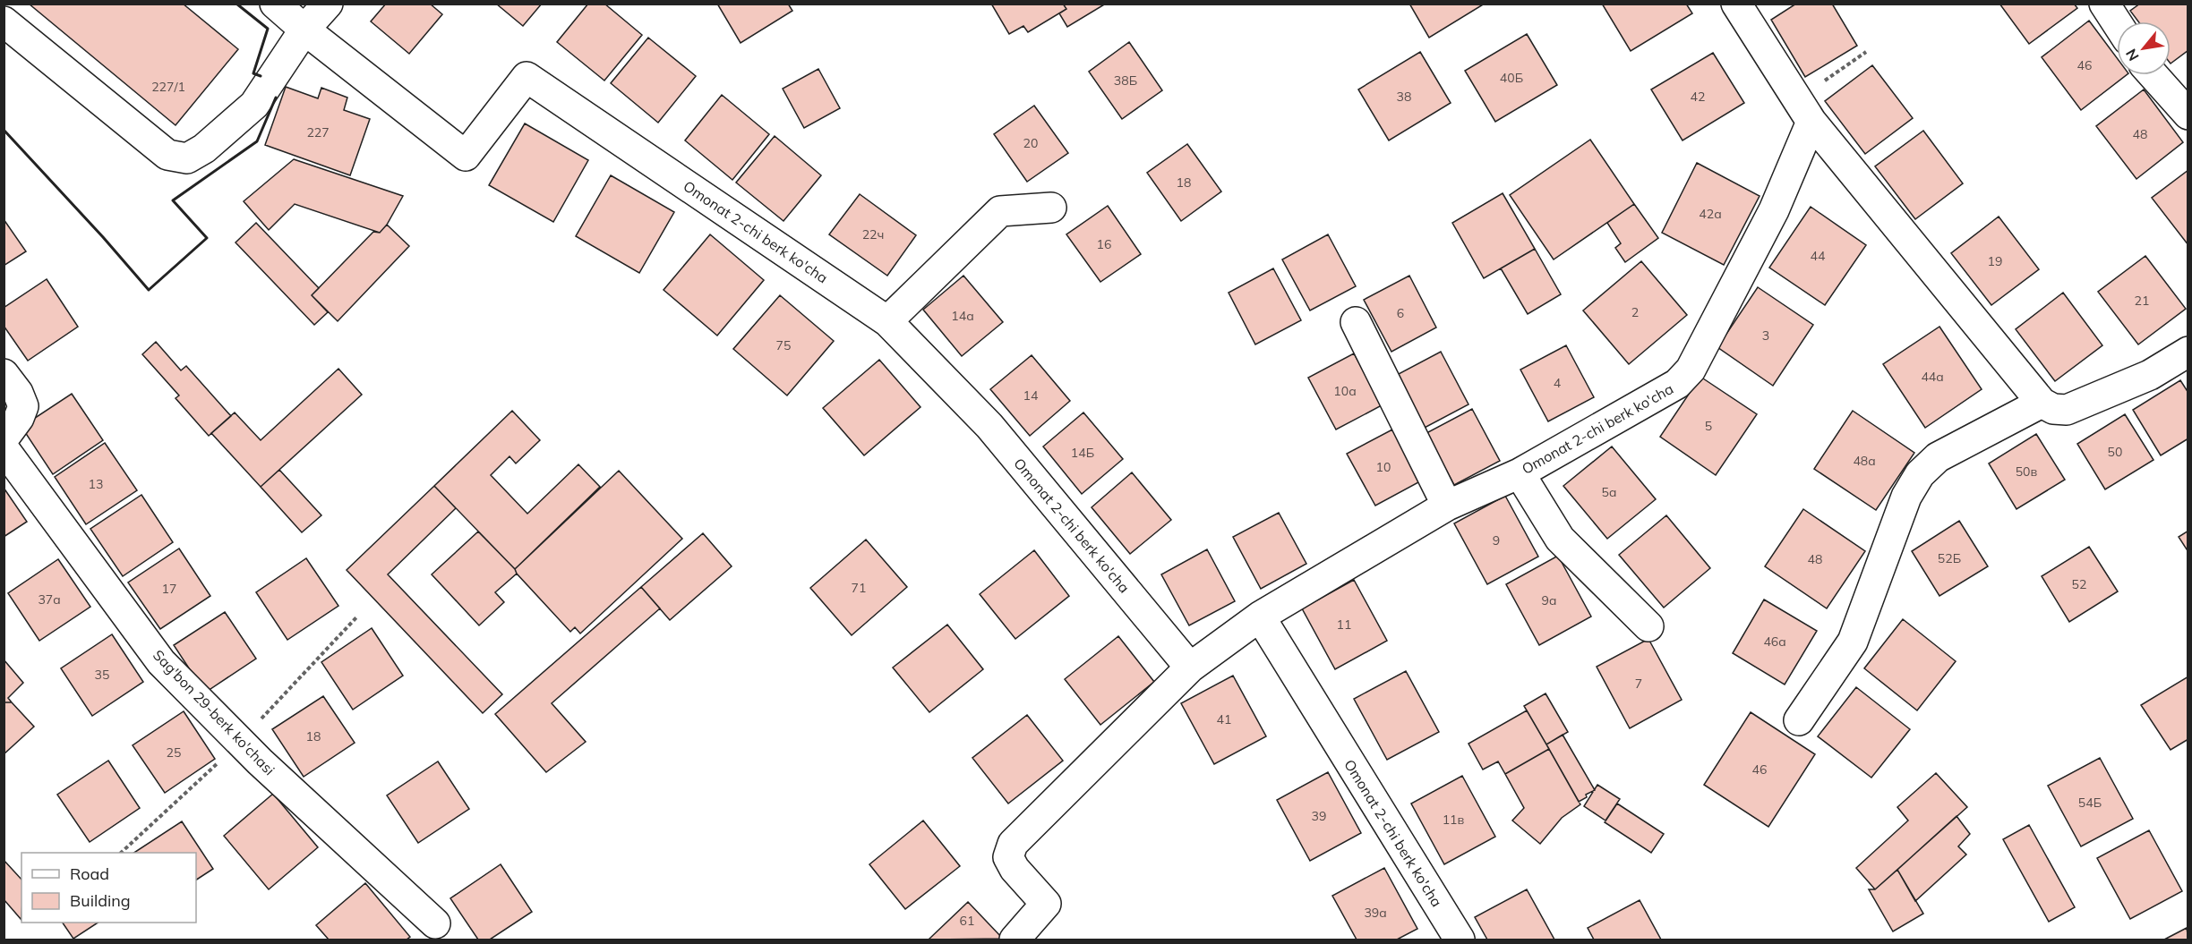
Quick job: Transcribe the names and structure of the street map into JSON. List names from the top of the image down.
{
  "streets": {
    "street": ["Omonat 2-chi berk ko'cha", "Sag'bon 29-berk ko'chasi"]
  },
  "house_numbers": [
    "46",
    "40Б",
    "38Б",
    "227/1",
    "38",
    "42",
    "227",
    "48",
    "20",
    "18",
    "42а",
    "22ч",
    "16",
    "44",
    "19",
    "21",
    "2",
    "6",
    "14а",
    "3",
    "75",
    "44a",
    "4",
    "10а",
    "14",
    "5",
    "50",
    "14Б",
    "48a",
    "10",
    "50в",
    "13",
    "5a",
    "9",
    "52Б",
    "48",
    "52",
    "71",
    "17",
    "37a",
    "9a",
    "11",
    "46a",
    "35",
    "7",
    "41",
    "18",
    "25",
    "46",
    "54Б",
    "39",
    "11в",
    "39a",
    "61"
  ],
  "legend": ["Road", "Building"],
  "north": "bottom left"
}
